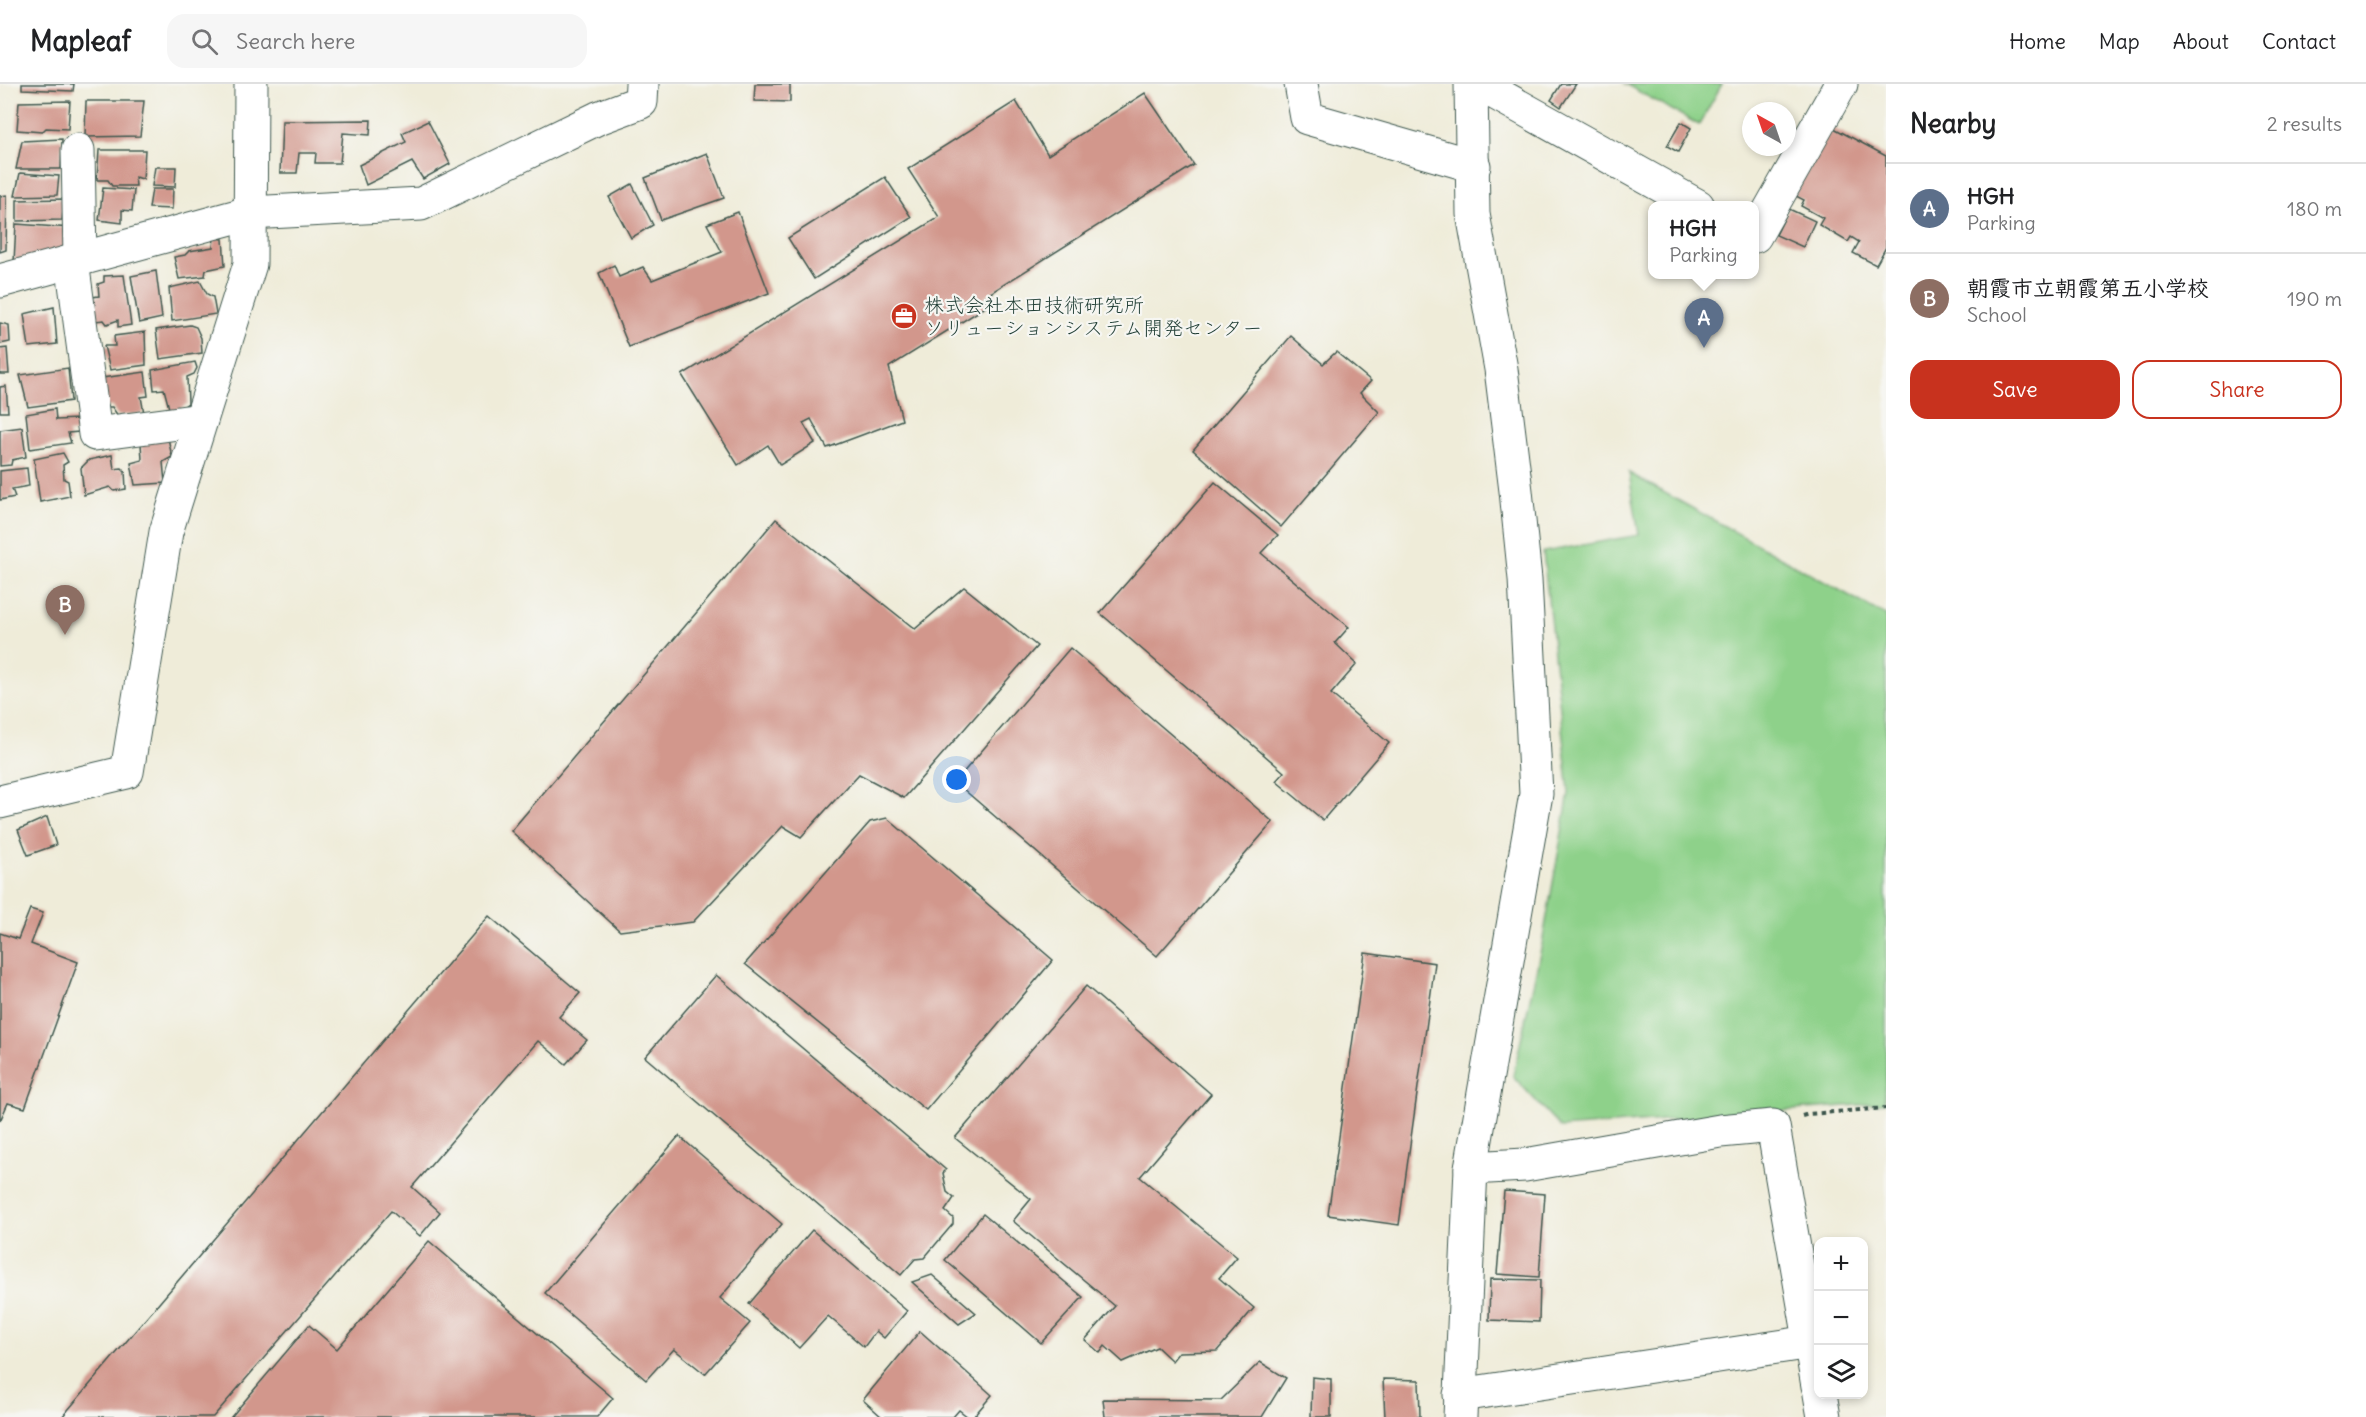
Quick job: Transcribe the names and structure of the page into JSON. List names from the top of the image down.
{
  "places": {
    "office": ["株式会社本田技術研究所 ソリューションシステム開発センター"]
  },
  "north": "top left",
  "page": {
    "header": "Mapleaf",
    "search": "Search here",
    "nav": [
      "Home",
      "Map",
      "About",
      "Contact"
    ],
    "heading": ["Nearby", "2 results"],
    "list": [
      {
        "mark": "A",
        "name": "HGH",
        "note": "Parking",
        "value": "180 m"
      },
      {
        "mark": "B",
        "name": "朝霞市立朝霞第五小学校",
        "note": "School",
        "value": "190 m"
      }
    ],
    "popup": ["HGH", "Parking"],
    "pins": ["A", "B"],
    "buttons": ["Save", "Share"],
    "map_buttons": ["+", "−"]
  }
}
